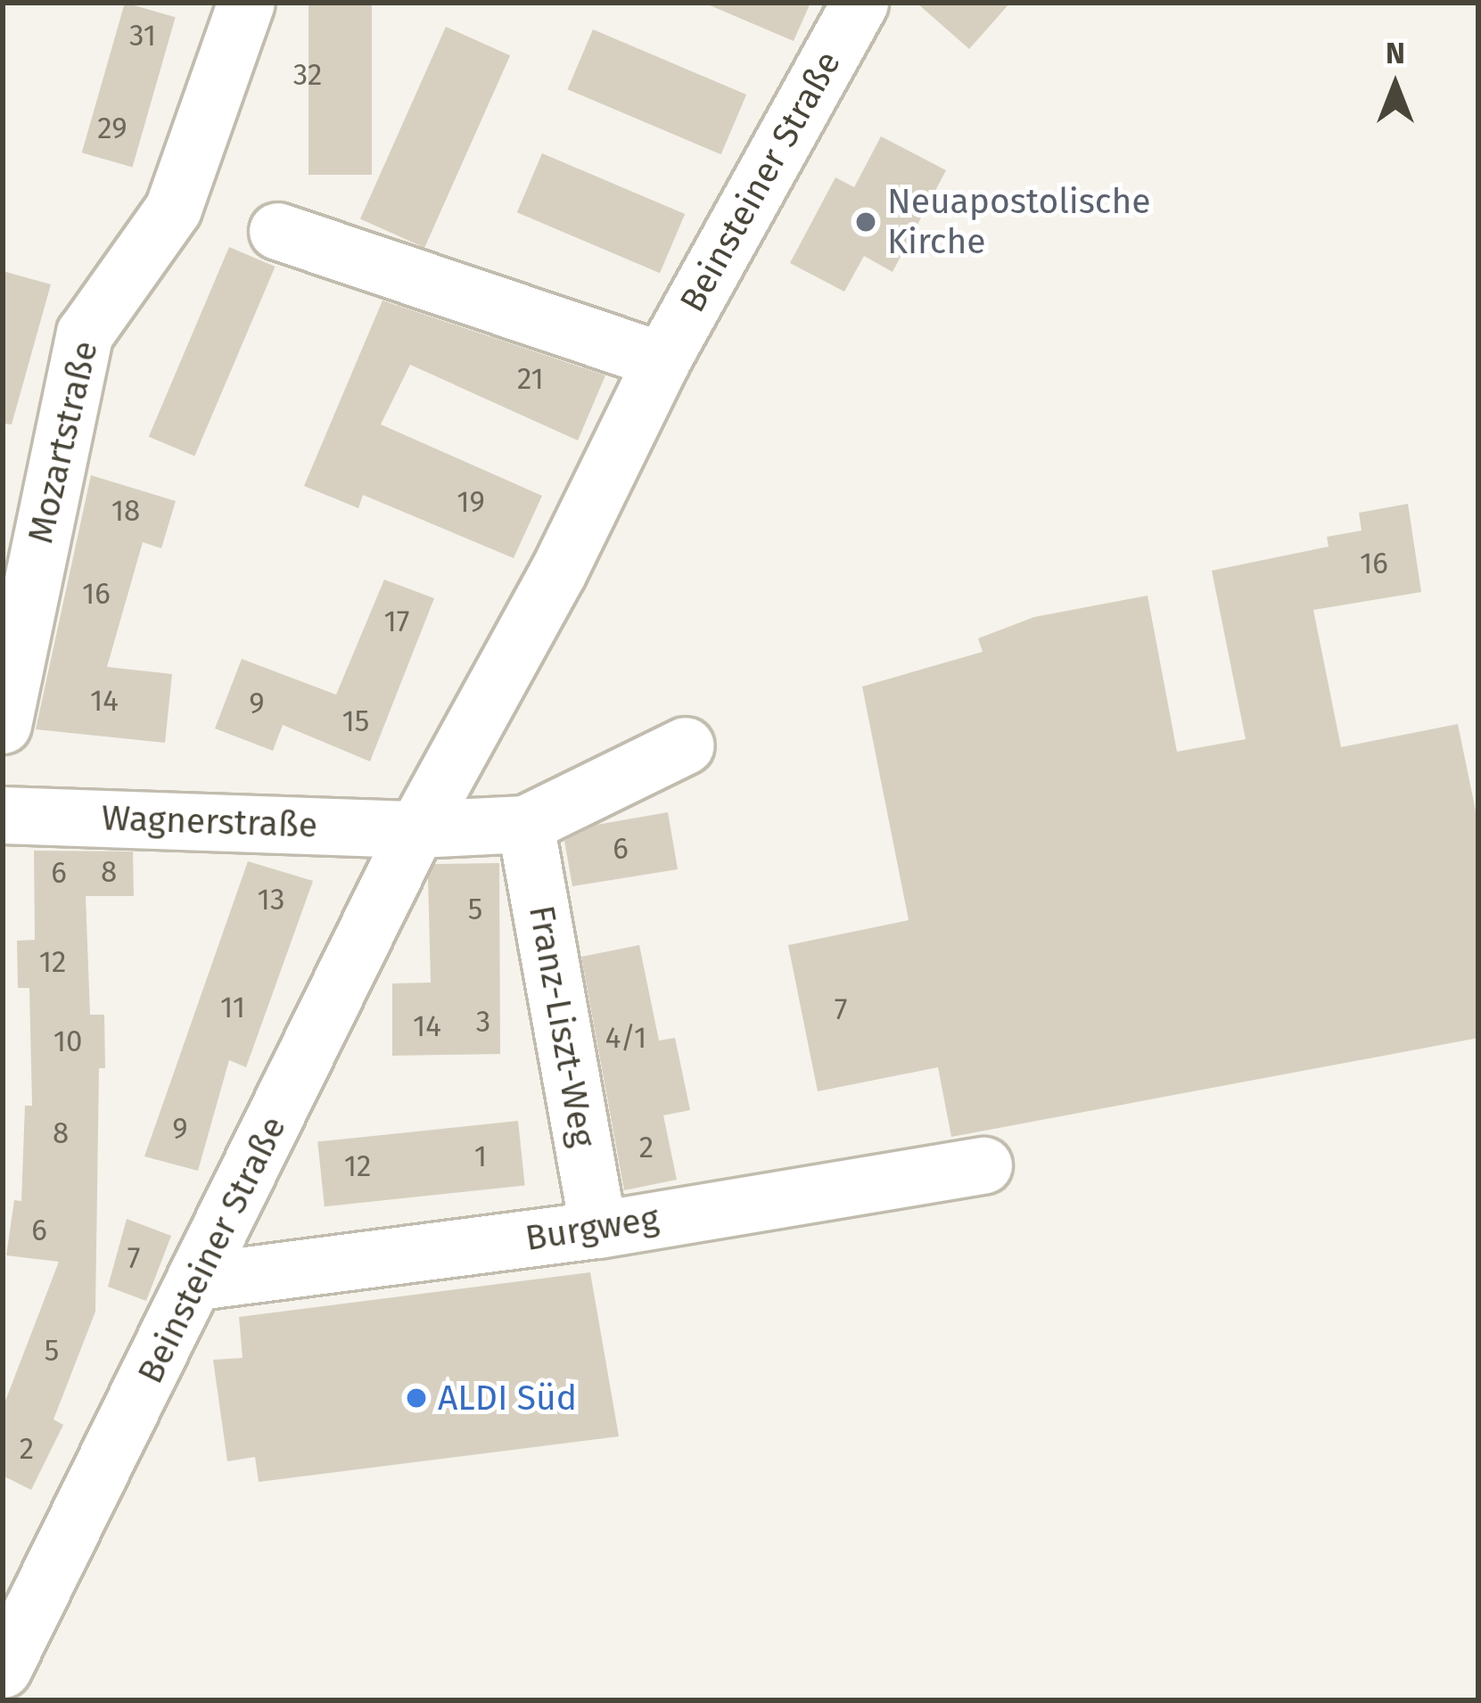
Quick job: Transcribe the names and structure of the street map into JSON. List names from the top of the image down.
{
  "streets": {
    "street": [
      "Beinsteiner Straße",
      "Mozartstraße",
      "Wagnerstraße",
      "Franz-Liszt-Weg",
      "Burgweg"
    ]
  },
  "crossings": [
    ["Beinsteiner Straße", "Wagnerstraße"],
    ["Beinsteiner Straße", "Burgweg"],
    ["Franz-Liszt-Weg", "Burgweg"]
  ],
  "places": ["Neuapostolische Kirche", "ALDI Süd"],
  "house_numbers": [
    "31",
    "32",
    "29",
    "21",
    "19",
    "18",
    "16",
    "16",
    "17",
    "14",
    "9",
    "15",
    "6",
    "8",
    "6",
    "13",
    "5",
    "12",
    "11",
    "7",
    "3",
    "14",
    "4/1",
    "10",
    "9",
    "8",
    "2",
    "1",
    "12",
    "6",
    "7",
    "5",
    "2"
  ],
  "north": "top"
}
